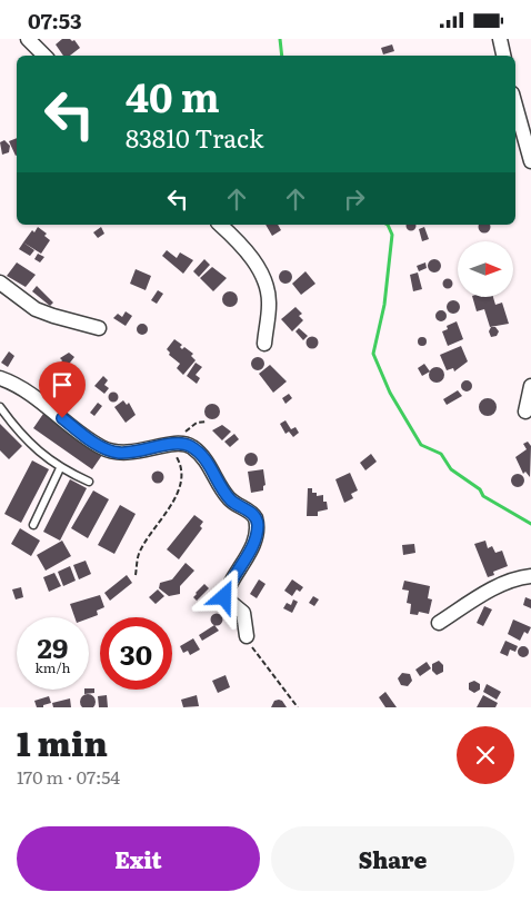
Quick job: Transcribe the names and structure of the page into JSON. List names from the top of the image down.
{
  "north": "right",
  "page": {
    "status": "07:53",
    "turn": ["40 m", "83810 Track"],
    "speed": "29 km/h",
    "limit": "30",
    "heading": ["1 min", "170 m · 07:54"],
    "buttons": ["Exit", "Share"]
  }
}
